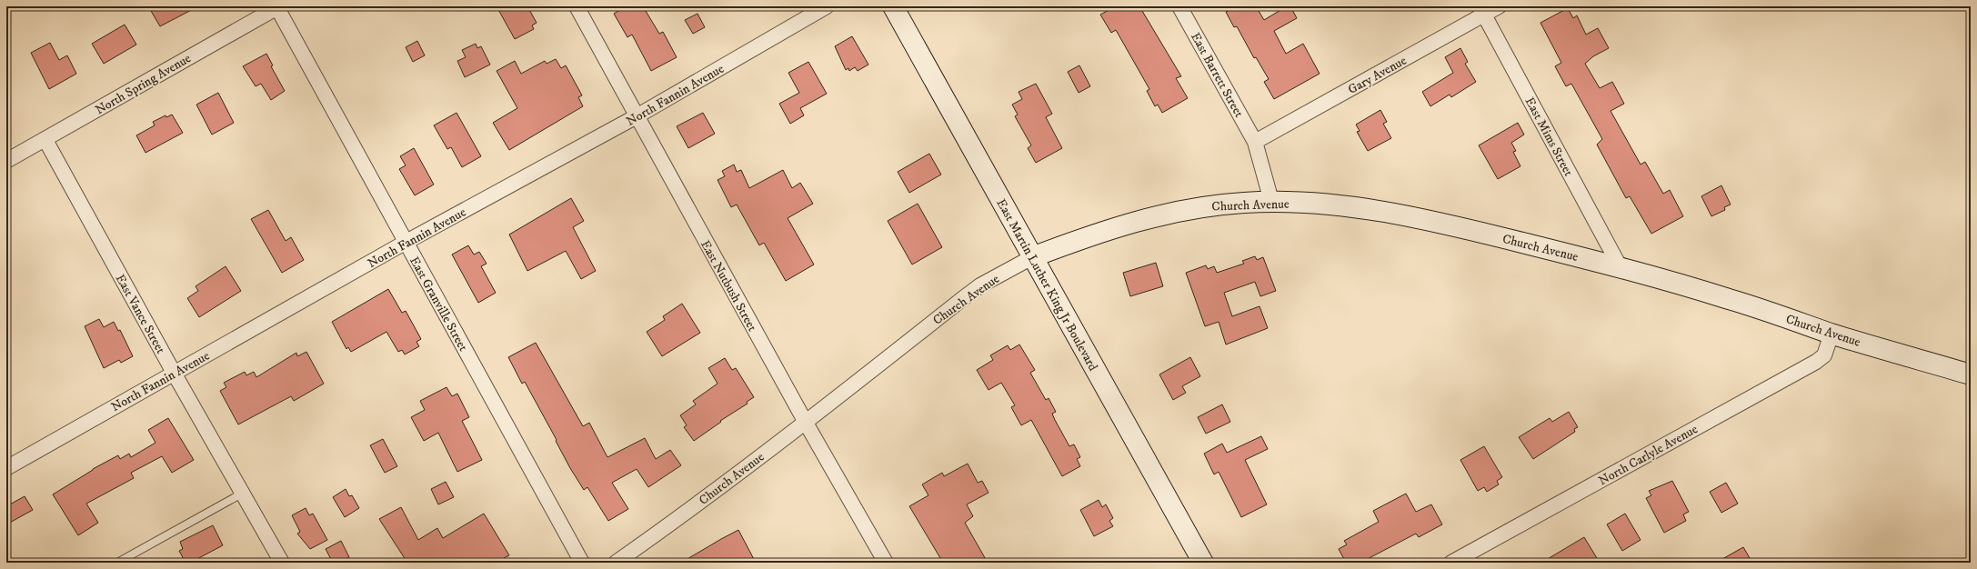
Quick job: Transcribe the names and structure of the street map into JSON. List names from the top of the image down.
{
  "streets": {
    "main road": ["Church Avenue", "East Martin Luther King Jr Boulevard"],
    "street": [
      "East Barrett Street",
      "Gary Avenue",
      "North Spring Avenue",
      "North Fannin Avenue",
      "East Mims Street",
      "East Nutbush Street",
      "East Granville Street",
      "East Vance Street",
      "North Carlyle Avenue"
    ]
  },
  "crossings": [
    ["East Barrett Street", "Gary Avenue"],
    ["East Barrett Street", "Church Avenue"],
    ["Gary Avenue", "East Mims Street"],
    ["North Spring Avenue", "East Granville Street"],
    ["North Spring Avenue", "East Vance Street"],
    ["North Fannin Avenue", "East Nutbush Street"],
    ["North Fannin Avenue", "East Granville Street"],
    ["North Fannin Avenue", "East Vance Street"],
    ["East Mims Street", "Church Avenue"],
    ["Church Avenue", "East Martin Luther King Jr Boulevard"],
    ["Church Avenue", "East Nutbush Street"],
    ["Church Avenue", "North Carlyle Avenue"]
  ]
}
